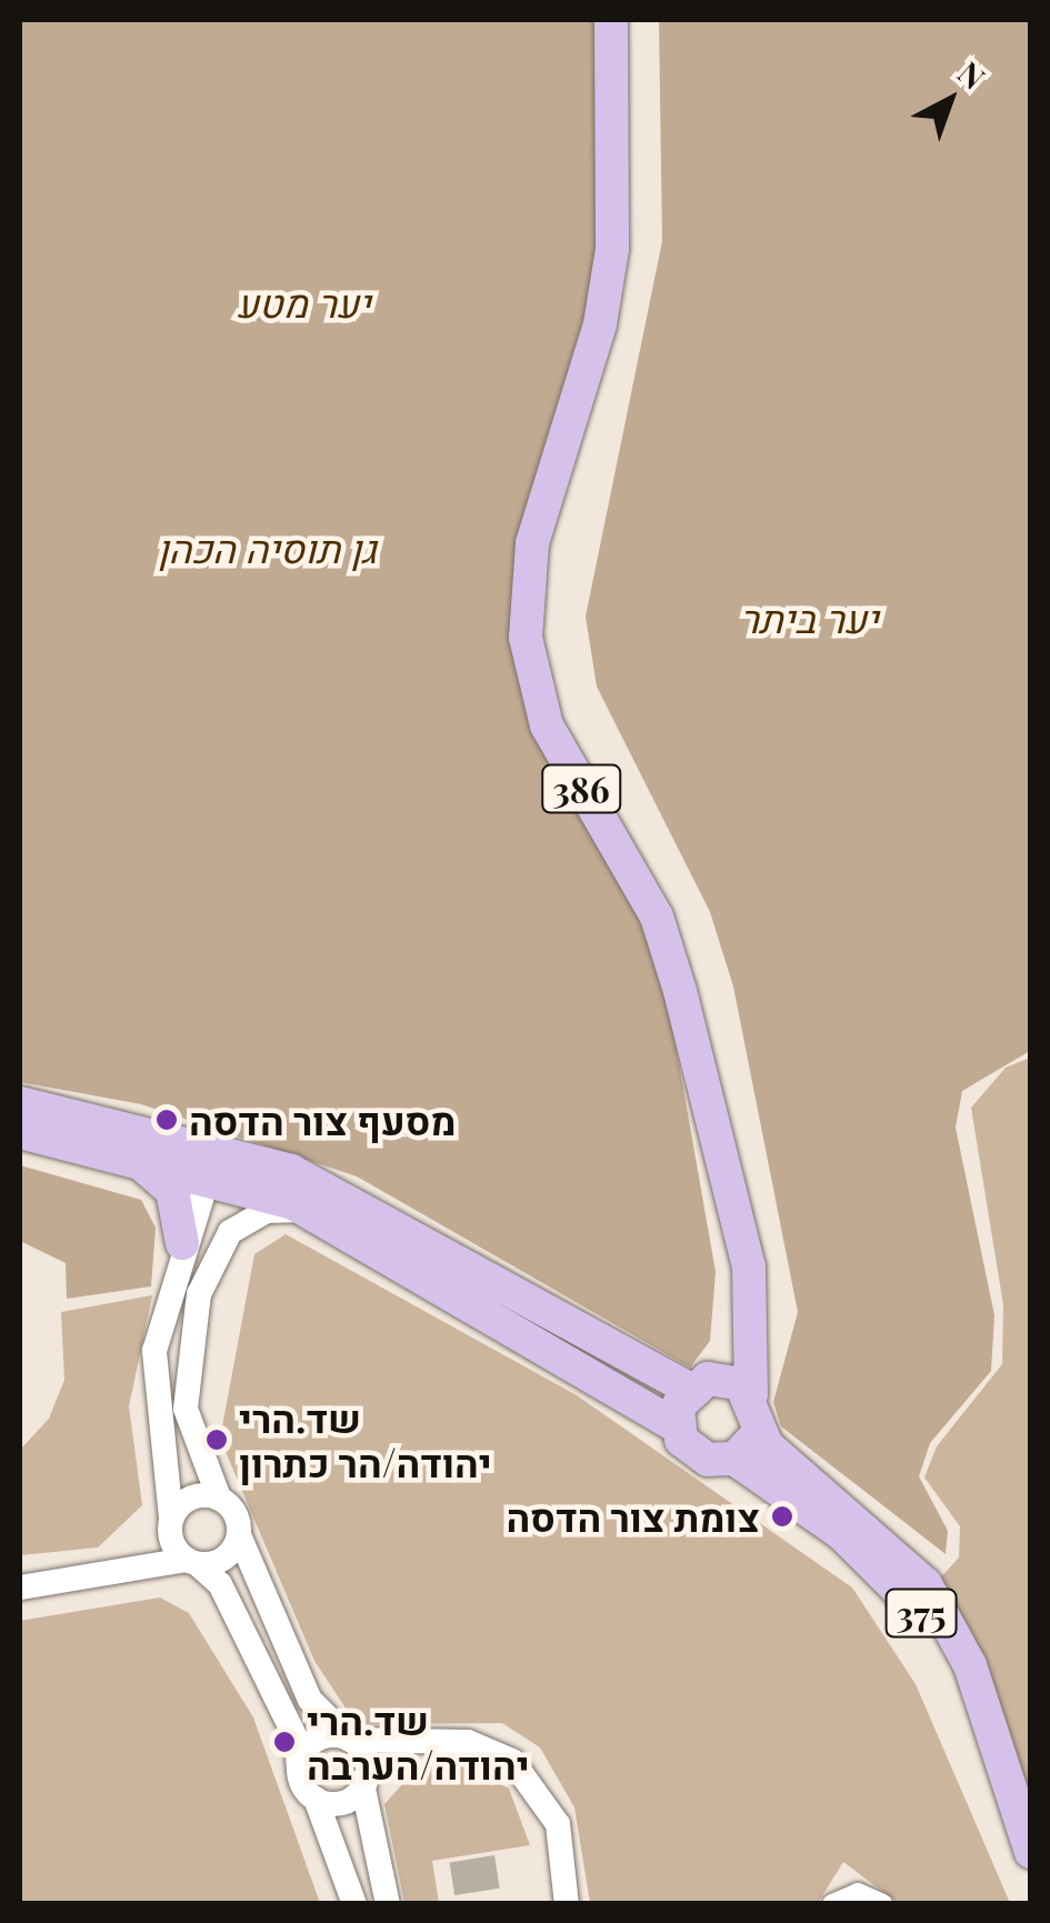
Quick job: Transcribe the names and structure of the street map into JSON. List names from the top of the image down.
{
  "streets": {
    "main road": ["386", "375"]
  },
  "parks": ["יער מטע", "גן תוסיה הכהן", "יער ביתר"],
  "places": [
    "מסעף צור הדסה",
    "שד.הרי יהודה/הר כתרון",
    "צומת צור הדסה",
    "שד.הרי יהודה/הערבה"
  ],
  "north": "top right"
}
